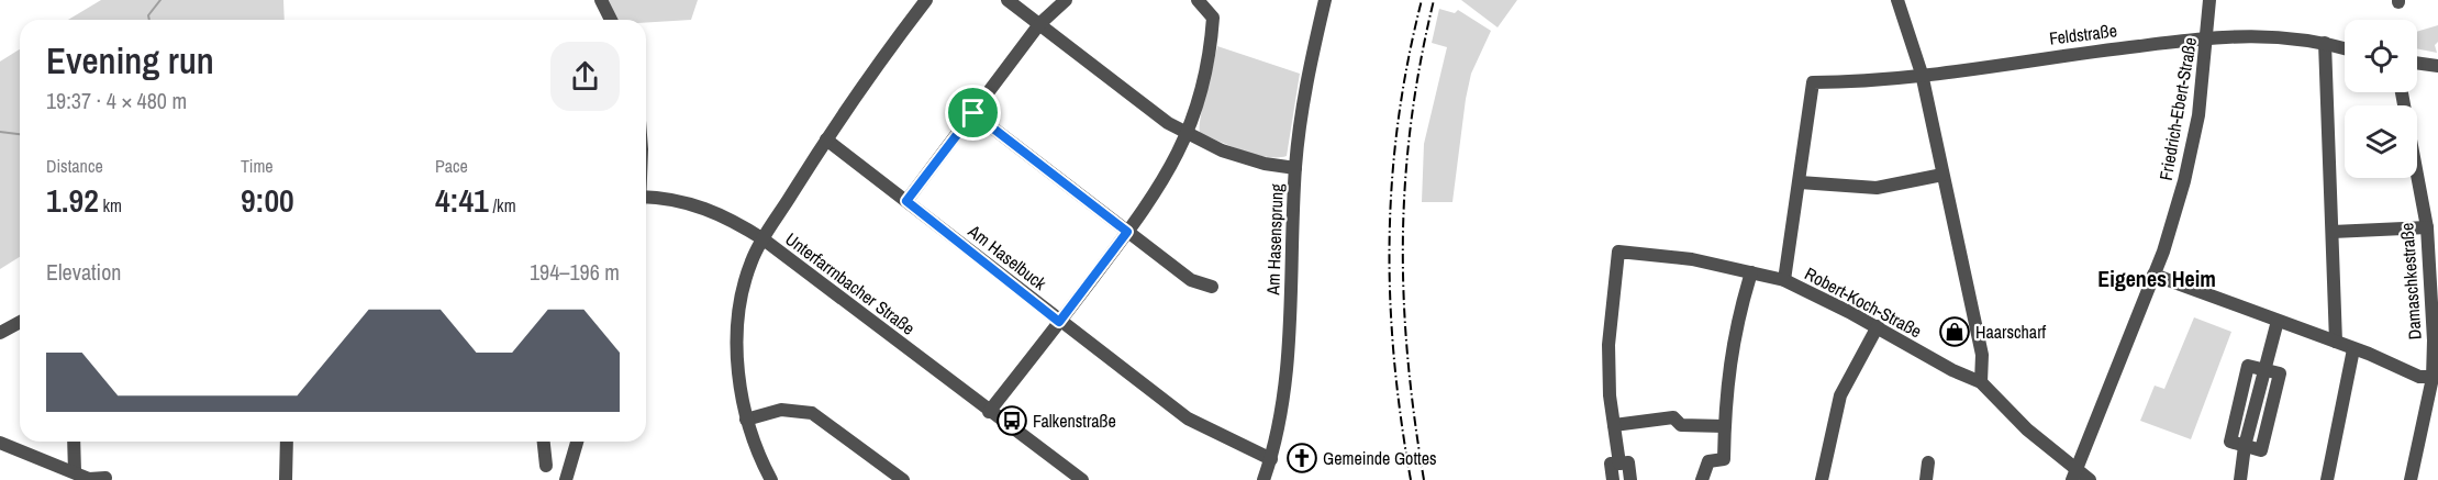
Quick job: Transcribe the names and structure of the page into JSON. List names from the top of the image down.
{
  "streets": {
    "street": [
      "Feldstraße",
      "Friedrich-Ebert-Straße",
      "Am Hasensprung",
      "Am Haselbuck",
      "Damaschkestraße",
      "Unterfarrnbacher Straße",
      "Robert-Koch-Straße"
    ]
  },
  "crossings": [
    ["Feldstraße", "Friedrich-Ebert-Straße"],
    ["Friedrich-Ebert-Straße", "Robert-Koch-Straße"],
    ["Am Hasensprung", "Am Haselbuck"]
  ],
  "districts": ["Eigenes Heim"],
  "places": {
    "shop": ["Haarscharf"],
    "bus stop": ["Falkenstraße"],
    "church": ["Gemeinde Gottes"]
  },
  "page": {
    "heading": ["Evening run", "19:37 · 4 × 480 m"],
    "stats": [
      ["Distance", "1.92 km"],
      ["Time", "9:00"],
      ["Pace", "4:41 /km"]
    ],
    "chart": ["Elevation", "194–196 m"]
  }
}
